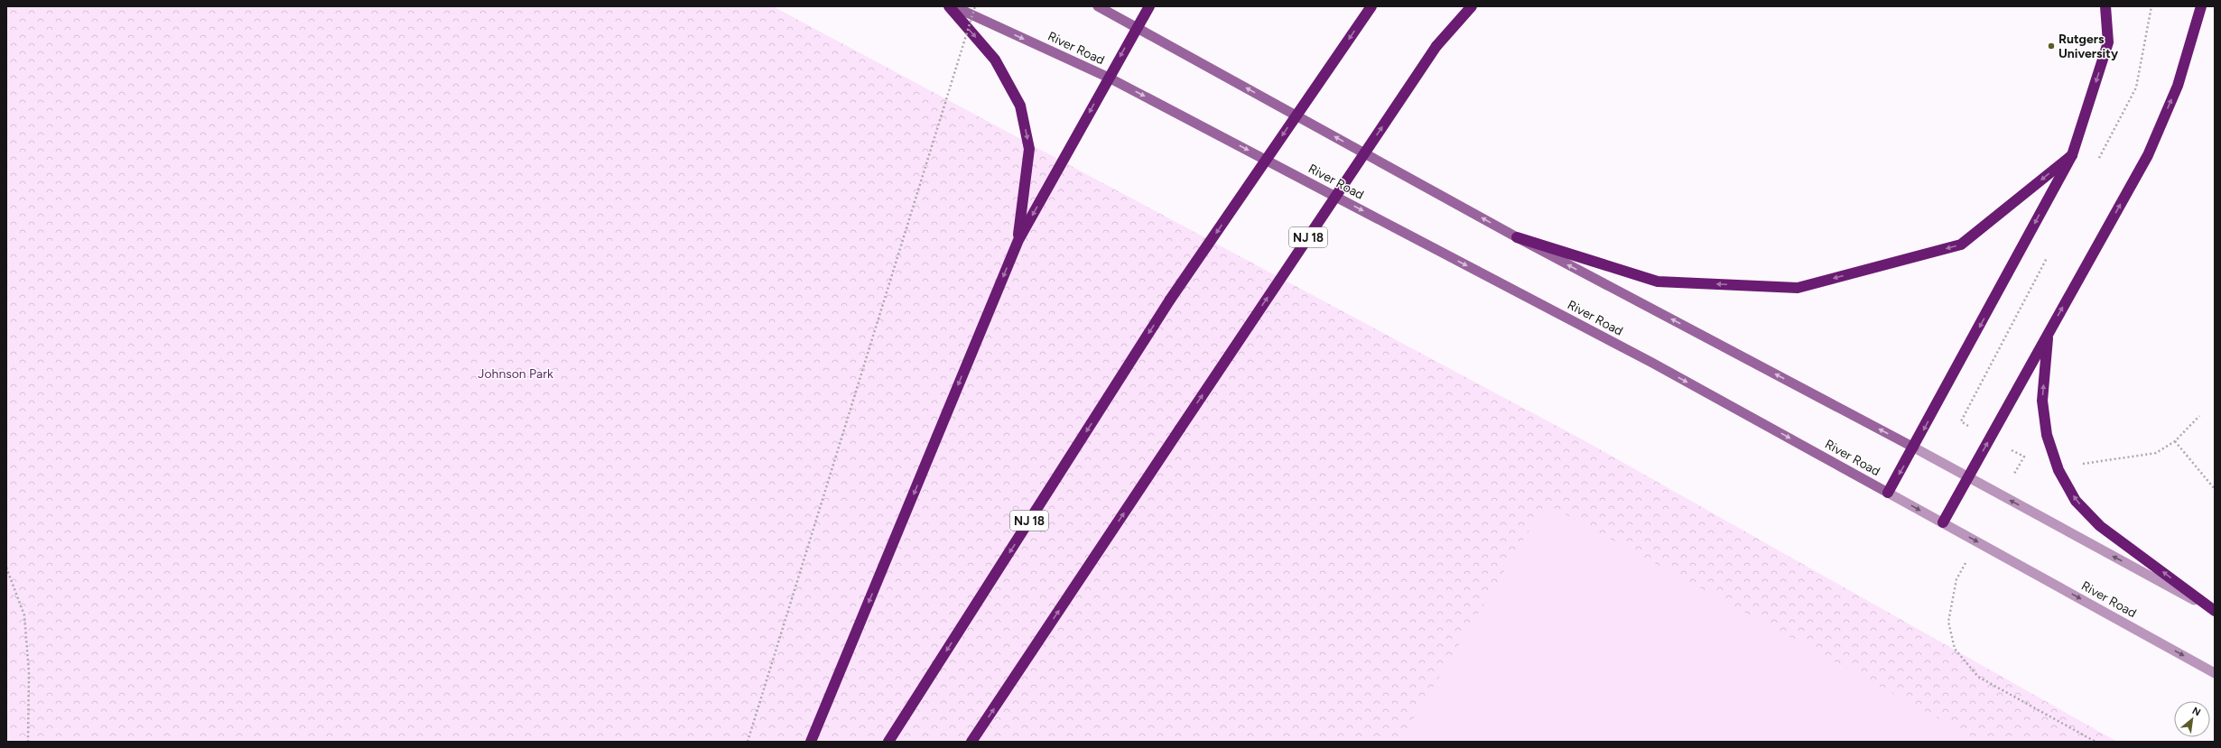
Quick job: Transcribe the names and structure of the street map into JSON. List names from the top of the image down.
{
  "streets": {
    "highway": ["NJ 18"],
    "main road": ["River Road"]
  },
  "parks": ["Johnson Park"],
  "places": ["Rutgers University"],
  "north": "top right"
}
